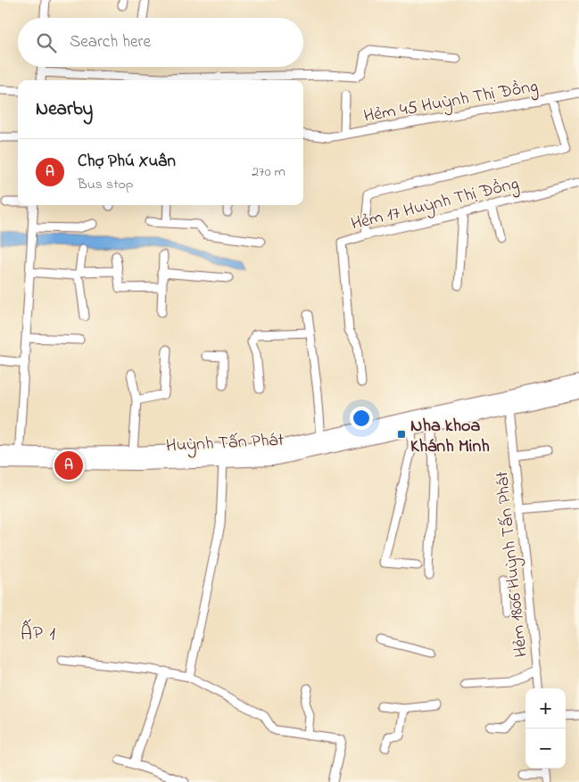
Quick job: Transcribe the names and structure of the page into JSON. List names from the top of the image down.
{
  "streets": {
    "main road": ["Huỳnh Tấn Phát"],
    "street": ["Hẻm 45 Huỳnh Thị Đồng", "Hẻm 17 Huỳnh Thị Đồng", "Hẻm 1806 Huỳnh Tấn Phát"]
  },
  "crossings": [
    ["Huỳnh Tấn Phát", "Hẻm 1806 Huỳnh Tấn Phát"]
  ],
  "districts": ["ẤP 1"],
  "places": {
    "transit": ["Nha khoa Khánh Minh"]
  },
  "page": {
    "search": "Search here",
    "heading": "Nearby",
    "list": [
      {
        "mark": "A",
        "name": "Chợ Phú Xuân",
        "note": "Bus stop",
        "value": "270 m"
      }
    ],
    "pins": "A",
    "map_buttons": ["+", "−"]
  }
}
